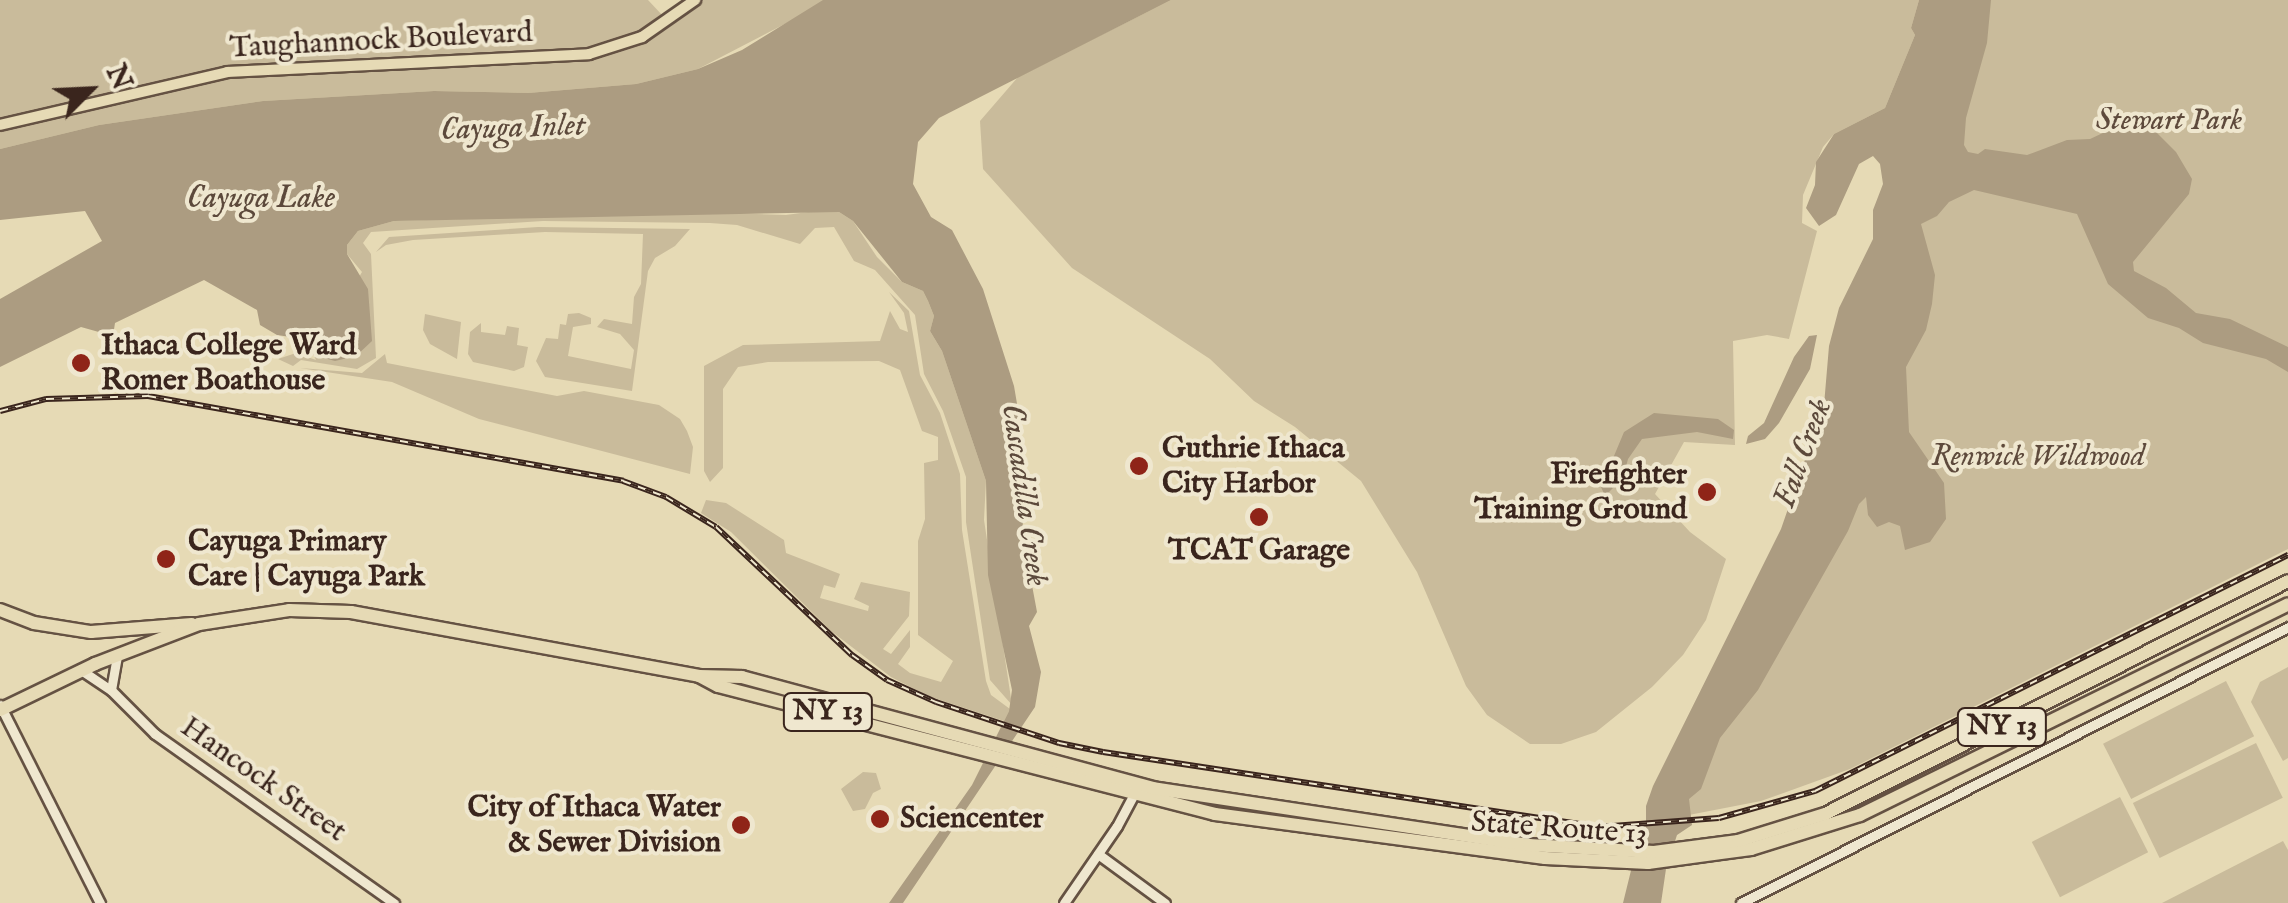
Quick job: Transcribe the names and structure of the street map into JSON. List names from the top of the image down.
{
  "streets": {
    "highway": ["NY 13", "State Route 13"],
    "main road": ["Taughannock Boulevard"],
    "street": ["Hancock Street"]
  },
  "crossings": [
    ["NY 13", "Hancock Street"],
    ["NY 13", "State Route 13"]
  ],
  "water": [
    "Cayuga Inlet",
    "Cayuga Lake",
    "Fall Creek",
    "Cascadilla Creek"
  ],
  "parks": ["Stewart Park", "Renwick Wildwood"],
  "places": [
    "Ithaca College Ward Romer Boathouse",
    "Guthrie Ithaca City Harbor",
    "Firefighter Training Ground",
    "TCAT Garage",
    "Cayuga Primary Care | Cayuga Park",
    "Sciencenter",
    "City of Ithaca Water & Sewer Division"
  ],
  "north": "top right"
}
